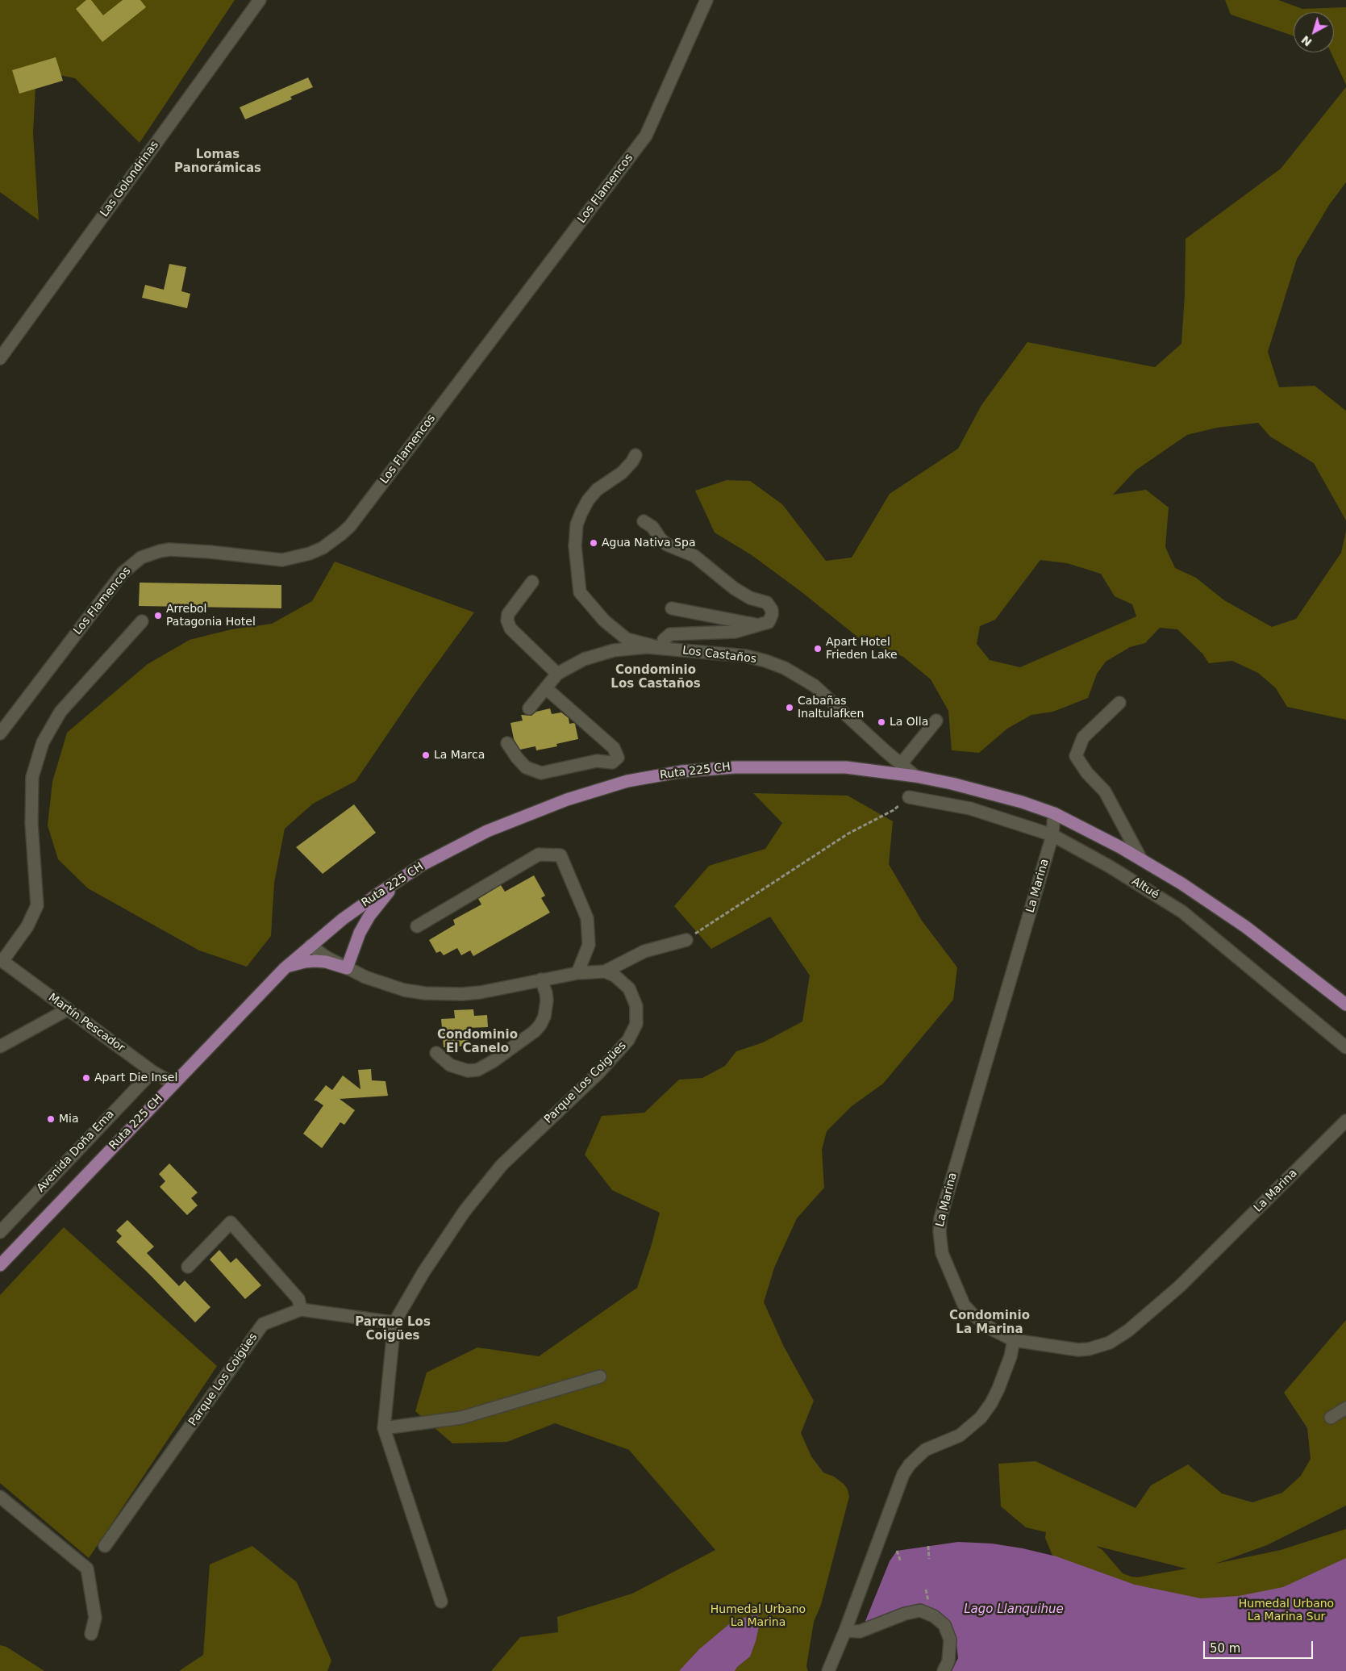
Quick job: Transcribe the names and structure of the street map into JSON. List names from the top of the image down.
{
  "streets": {
    "main road": ["Ruta 225 CH"],
    "street": [
      "Las Golondrinas",
      "Los Flamencos",
      "Los Castaños",
      "La Marina",
      "Altué",
      "Martín Pescador",
      "Parque Los Coigües",
      "Avenida Doña Ema"
    ]
  },
  "crossings": [
    ["Los Castaños", "Ruta 225 CH"],
    ["Ruta 225 CH", "La Marina"],
    ["Ruta 225 CH", "Martín Pescador"],
    ["La Marina", "Altué"],
    ["Martín Pescador", "Avenida Doña Ema"]
  ],
  "districts": [
    "Lomas Panorámicas",
    "Condominio Los Castaños",
    "Condominio El Canelo",
    "Condominio La Marina",
    "Parque Los Coigües"
  ],
  "water": ["Lago Llanquihue"],
  "parks": ["Humedal Urbano La Marina Sur", "Humedal Urbano La Marina"],
  "places": [
    "Agua Nativa Spa",
    "Arrebol Patagonia Hotel",
    "Apart Hotel Frieden Lake",
    "Cabañas Inaltulafken",
    "La Olla",
    "La Marca",
    "Apart Die Insel",
    "Mia"
  ],
  "scale_bar": "50 m",
  "north": "bottom left"
}
